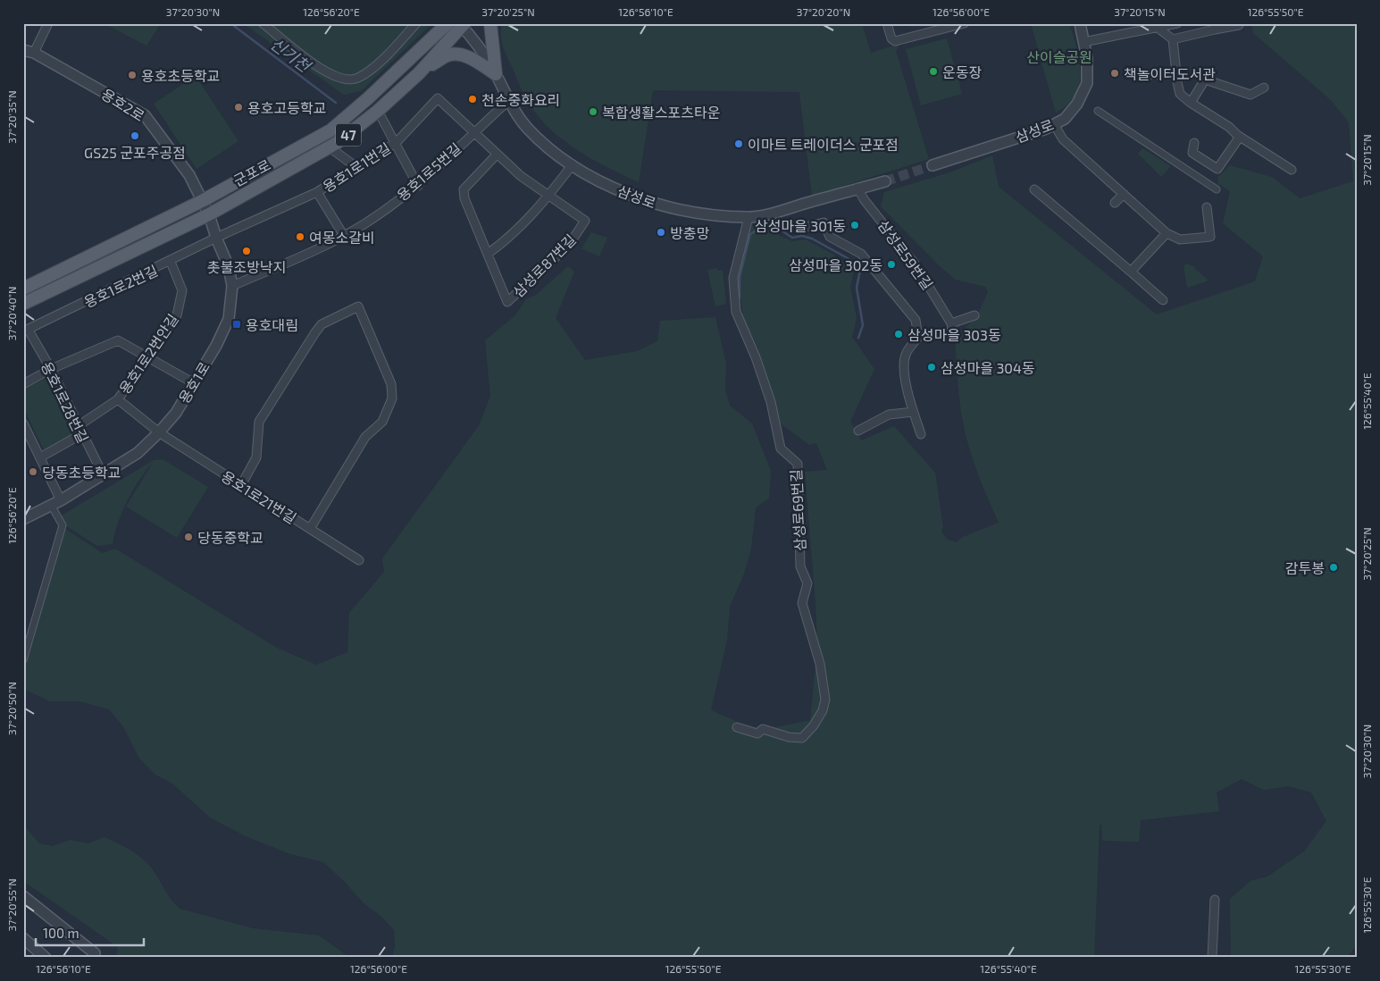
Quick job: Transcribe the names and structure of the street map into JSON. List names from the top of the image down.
{
  "streets": {
    "main road": ["47", "군포로"],
    "street": [
      "용호2로",
      "삼성로",
      "용호1로1번길",
      "용호1로5번길",
      "삼성로59번길",
      "삼성로87번길",
      "용호1로2번길",
      "용호1로2번안길",
      "용호1로",
      "용호1로28번길",
      "용호1로21번길",
      "삼성로69번길"
    ]
  },
  "crossings": [
    ["용호2로", "군포로"],
    ["용호2로", "용호1로"],
    ["삼성로", "용호1로5번길"],
    ["삼성로", "군포로"],
    ["삼성로", "삼성로59번길"],
    ["삼성로", "삼성로69번길"],
    ["용호1로1번길", "용호1로5번길"],
    ["용호1로1번길", "용호1로2번길"],
    ["용호1로1번길", "용호1로"],
    ["용호1로5번길", "용호1로"],
    ["군포로", "용호1로"],
    ["용호1로2번길", "용호1로2번안길"],
    ["용호1로2번길", "용호1로"],
    ["용호1로2번길", "용호1로28번길"],
    ["용호1로2번안길", "용호1로28번길"],
    ["용호1로2번안길", "용호1로21번길"],
    ["용호1로", "용호1로28번길"],
    ["용호1로", "용호1로21번길"]
  ],
  "water": ["신기천"],
  "parks": ["산이슬공원"],
  "places": {
    "other": [
      "운동장",
      "책놀이터도서관",
      "용호초등학교",
      "천손중화요리",
      "용호고등학교",
      "복합생활스포츠타운",
      "GS25 군포주공점",
      "이마트 트레이더스 군포점",
      "삼성마을 301동",
      "방충망",
      "여몽소갈비",
      "촛불조방낙지",
      "삼성마을 302동",
      "삼성마을 303동",
      "삼성마을 304동",
      "당동초등학교",
      "당동중학교",
      "감투봉"
    ],
    "transit": ["용호대림"]
  },
  "scale_bar": "100 m",
  "coordinates": [
    "37°20'30\"N",
    "126°56'20\"E",
    "37°20'25\"N",
    "126°56'10\"E",
    "37°20'20\"N",
    "126°56'00\"E",
    "37°20'15\"N",
    "126°55'50\"E",
    "37°20'35\"N",
    "37°20'40\"N",
    "126°55'40\"E",
    "37°20'50\"N",
    "126°55'30\"E",
    "37°20'55\"N"
  ]
}
